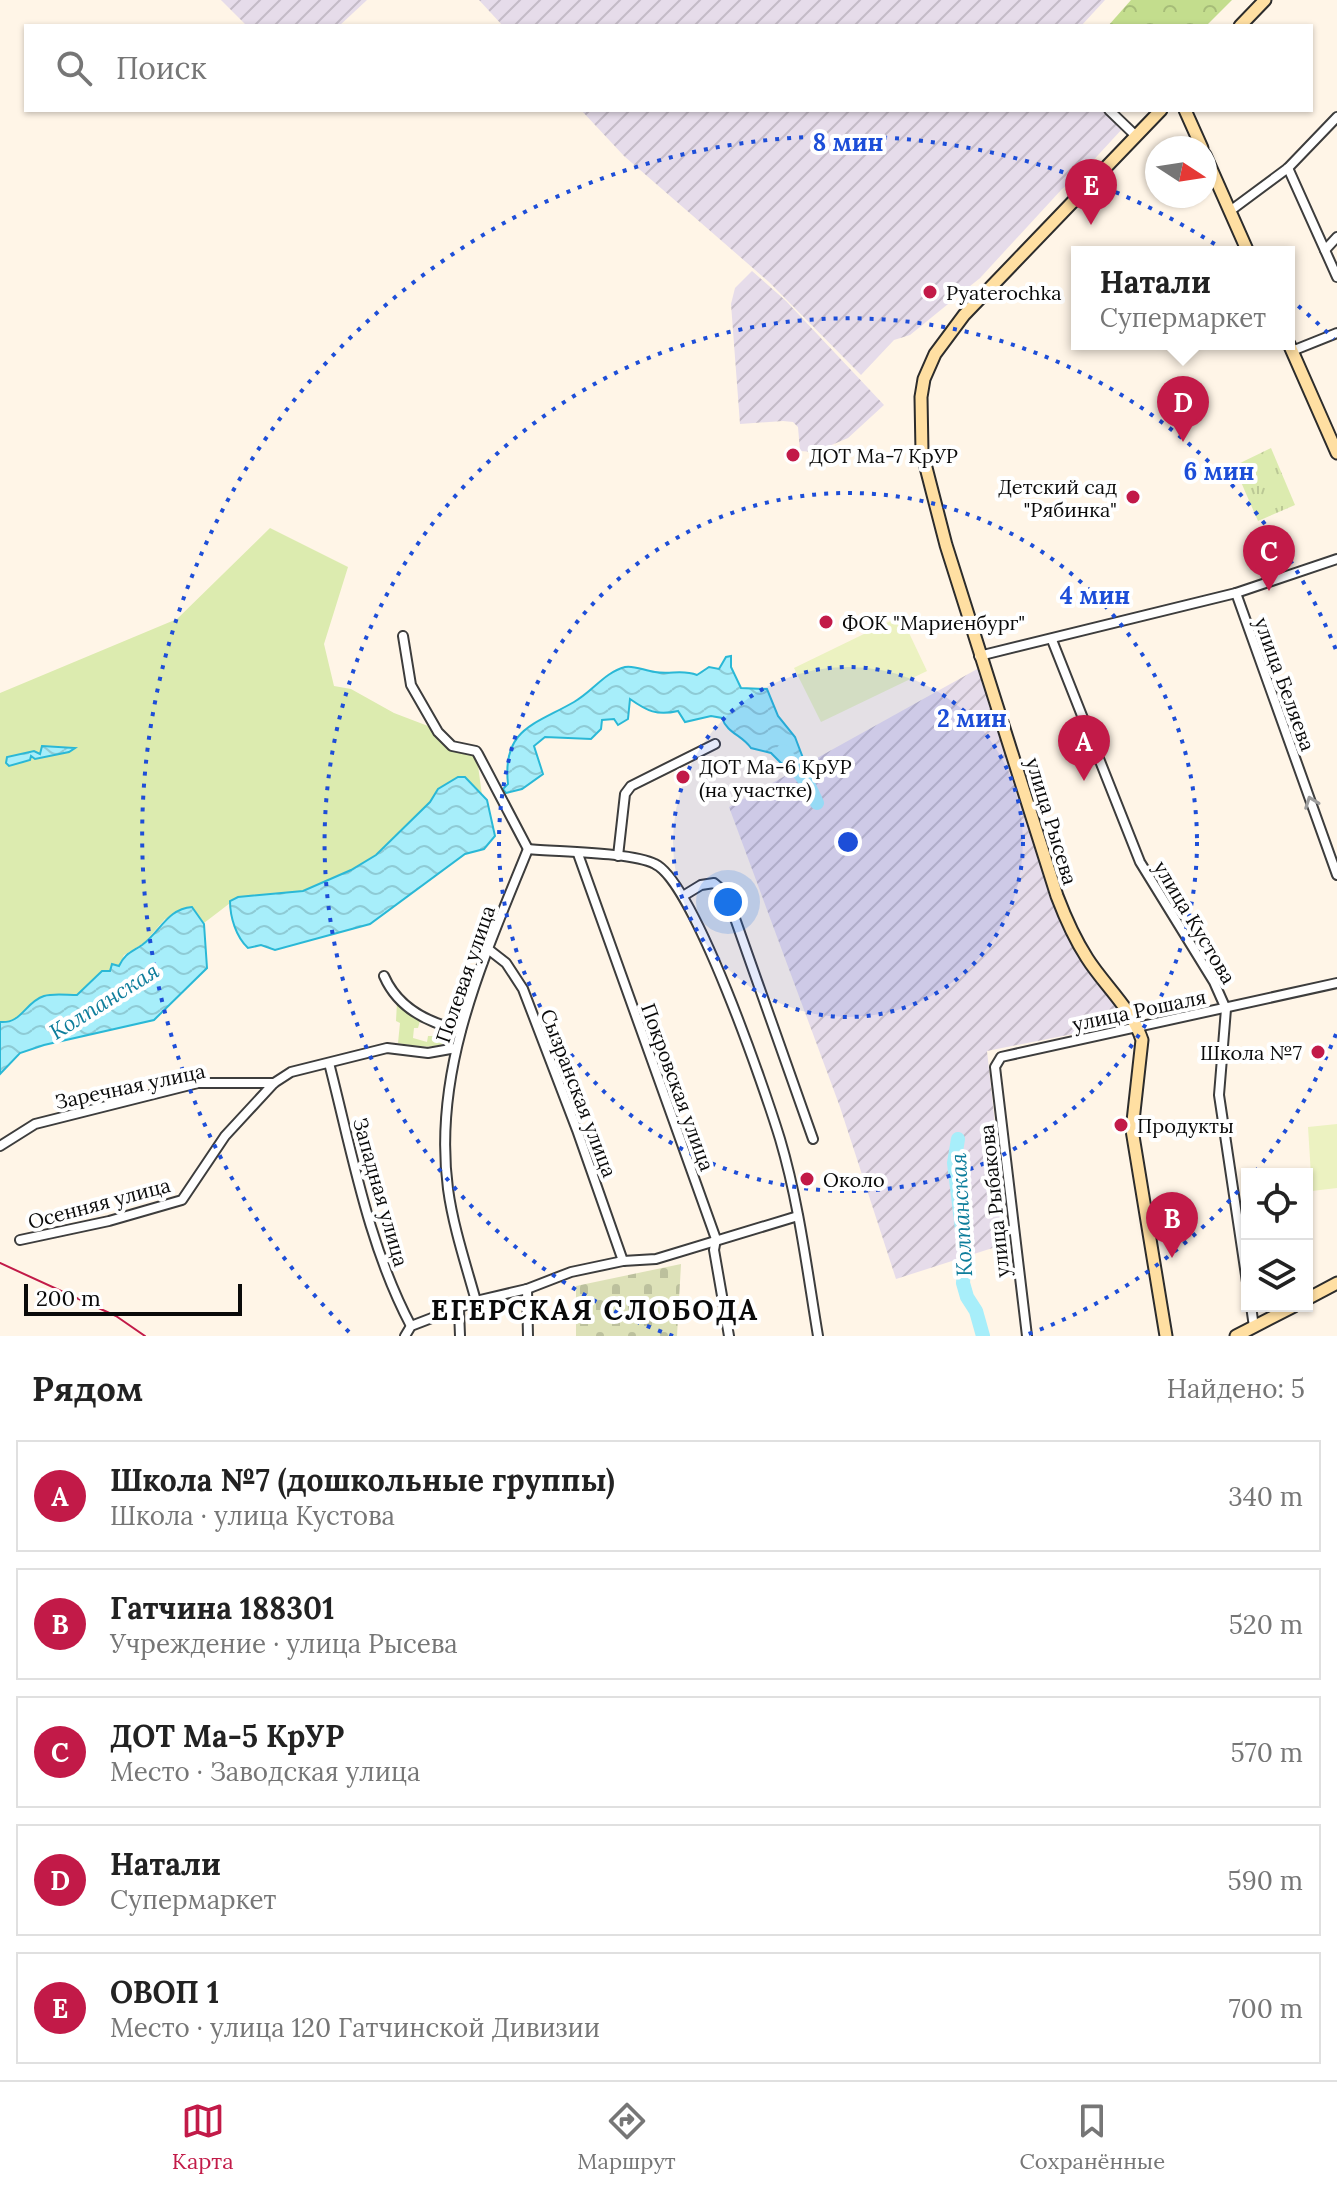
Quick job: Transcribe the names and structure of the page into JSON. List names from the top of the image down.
{
  "streets": {
    "main road": ["улица Рысева"],
    "street": [
      "улица Беляева",
      "улица Кустова",
      "Полевая улица",
      "улица Рошаля",
      "Заречная улица",
      "Покровская улица",
      "Сызранская улица",
      "Западная улица",
      "улица Рыбакова",
      "Осенняя улица"
    ]
  },
  "crossings": [
    ["улица Рысева", "улица Рошаля"],
    ["улица Кустова", "улица Рошаля"],
    ["Полевая улица", "Сызранская улица"],
    ["улица Рошаля", "улица Рыбакова"],
    ["Заречная улица", "Осенняя улица"]
  ],
  "one_way": ["улица Беляева"],
  "districts": ["ЕГЕРСКАЯ СЛОБОДА"],
  "water": ["Колпанская"],
  "places": [
    "Pyaterochka",
    "ДОТ Ма-7 КрУР",
    "Детский сад \"Рябинка\"",
    "ФОК \"Мариенбург\"",
    "ДОТ Ма-6 КрУР (на участке)",
    "Школа №7",
    "Продукты",
    "Около"
  ],
  "scale_bar": "200 m",
  "north": "right",
  "page": {
    "search": "Поиск",
    "pins": [
      "E",
      "D",
      "C",
      "A",
      "B"
    ],
    "popup": ["Натали", "Супермаркет"],
    "scale": "200 m",
    "heading": ["Рядом", "Найдено: 5"],
    "list": [
      {
        "mark": "A",
        "name": "Школа №7 (дошкольные группы)",
        "note": "Школа · улица Кустова",
        "value": "340 m"
      },
      {
        "mark": "B",
        "name": "Гатчина 188301",
        "note": "Учреждение · улица Рысева",
        "value": "520 m"
      },
      {
        "mark": "C",
        "name": "ДОТ Ма-5 КрУР",
        "note": "Место · Заводская улица",
        "value": "570 m"
      },
      {
        "mark": "D",
        "name": "Натали",
        "note": "Супермаркет",
        "value": "590 m"
      },
      {
        "mark": "E",
        "name": "ОВОП 1",
        "note": "Место · улица 120 Гатчинской Дивизии",
        "value": "700 m"
      }
    ],
    "nav": ["Карта", "Маршрут", "Сохранённые"]
  },
  "rings": [
    "8 мин",
    "6 мин",
    "4 мин",
    "2 мин"
  ]
}
